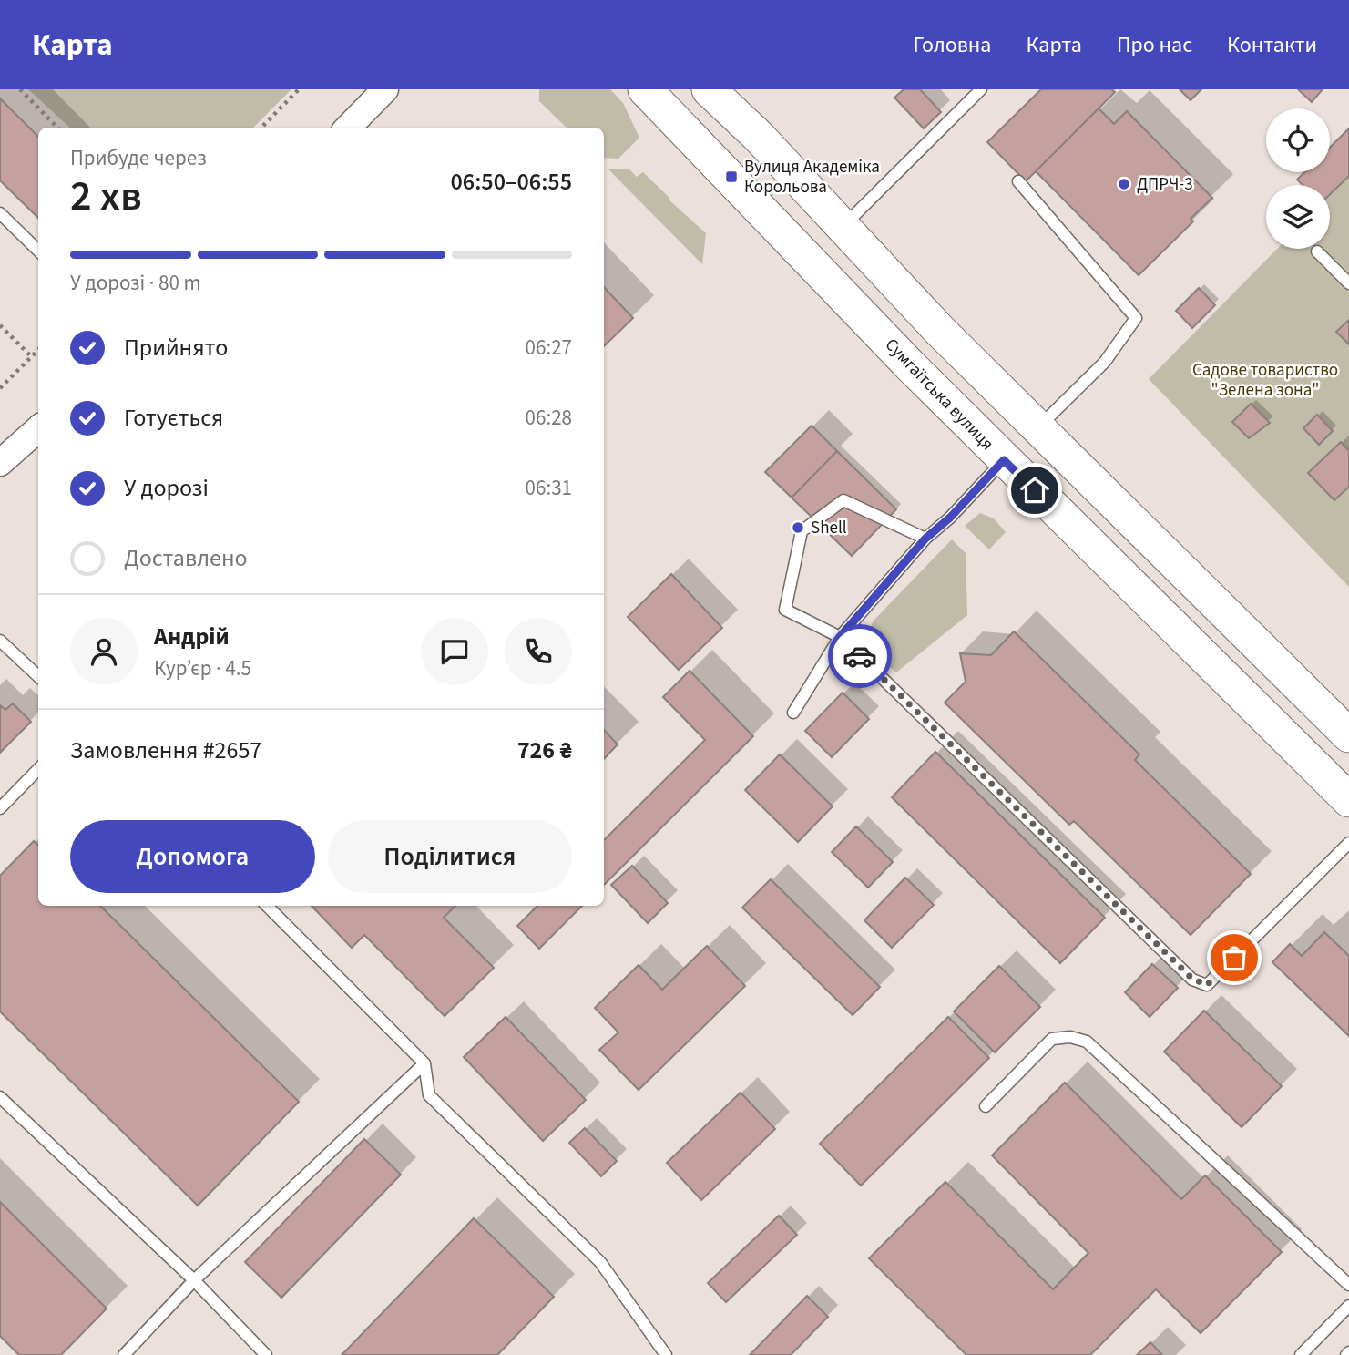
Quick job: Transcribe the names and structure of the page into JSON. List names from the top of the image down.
{
  "streets": {
    "main road": ["Сумгаїтська вулиця"]
  },
  "parks": ["Садове товариство \"Зелена зона\""],
  "places": {
    "transit": ["Вулиця Академіка Корольова"],
    "other": ["ДПРЧ-3", "Shell"]
  },
  "page": {
    "header": "Карта",
    "nav": [
      "Головна",
      "Карта",
      "Про нас",
      "Контакти"
    ],
    "heading": ["2 хв", "Прибуде через", "06:50–06:55"],
    "panel": [
      "Андрій",
      "Кур’єр · 4.5",
      "Замовлення #2657",
      "726 ₴"
    ],
    "bar": "У дорозі · 80 m",
    "list": [
      ["Прийнято", "06:27"],
      ["Готується", "06:28"],
      ["У дорозі", "06:31"],
      "Доставлено"
    ],
    "buttons": ["Допомога", "Поділитися"]
  }
}
